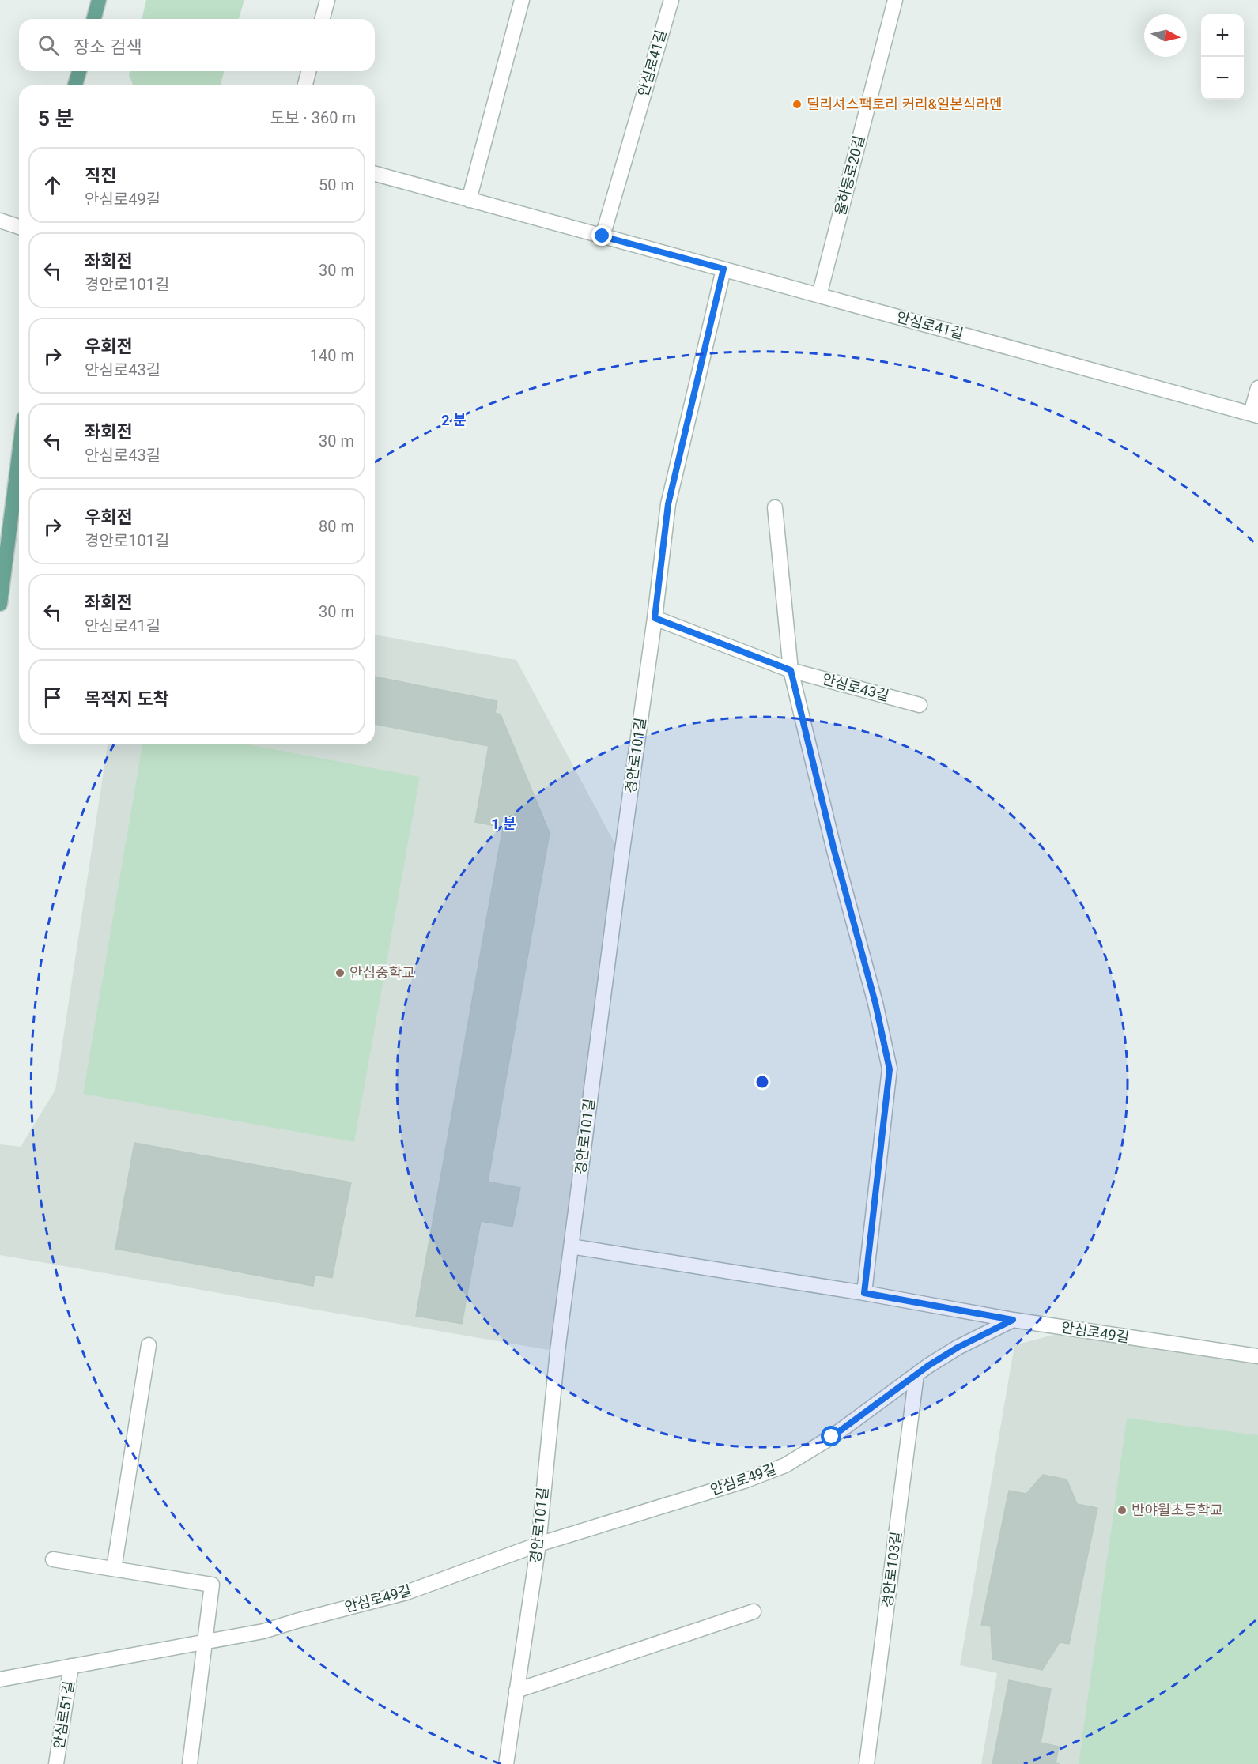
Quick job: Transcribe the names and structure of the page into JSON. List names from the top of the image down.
{
  "streets": {
    "street": [
      "안심로41길",
      "율하동로20길",
      "안심로43길",
      "경안로101길",
      "안심로49길",
      "경안로103길",
      "안심로51길"
    ]
  },
  "crossings": [
    ["안심로41길", "율하동로20길"],
    ["안심로41길", "경안로101길"],
    ["안심로43길", "경안로101길"],
    ["경안로101길", "안심로49길"],
    ["안심로49길", "경안로103길"],
    ["안심로49길", "안심로51길"]
  ],
  "places": ["딜리셔스팩토리 커리&일본식라멘", "안심중학교", "반야월초등학교"],
  "north": "right",
  "page": {
    "map_buttons": ["+", "−"],
    "search": "장소 검색",
    "heading": ["5 분", "도보 · 360 m"],
    "list": [
      ["직진", "안심로49길", "50 m"],
      ["좌회전", "경안로101길", "30 m"],
      ["우회전", "안심로43길", "140 m"],
      ["좌회전", "안심로43길", "30 m"],
      ["우회전", "경안로101길", "80 m"],
      ["좌회전", "안심로41길", "30 m"],
      "목적지 도착"
    ]
  },
  "rings": ["2 분", "1 분"]
}
